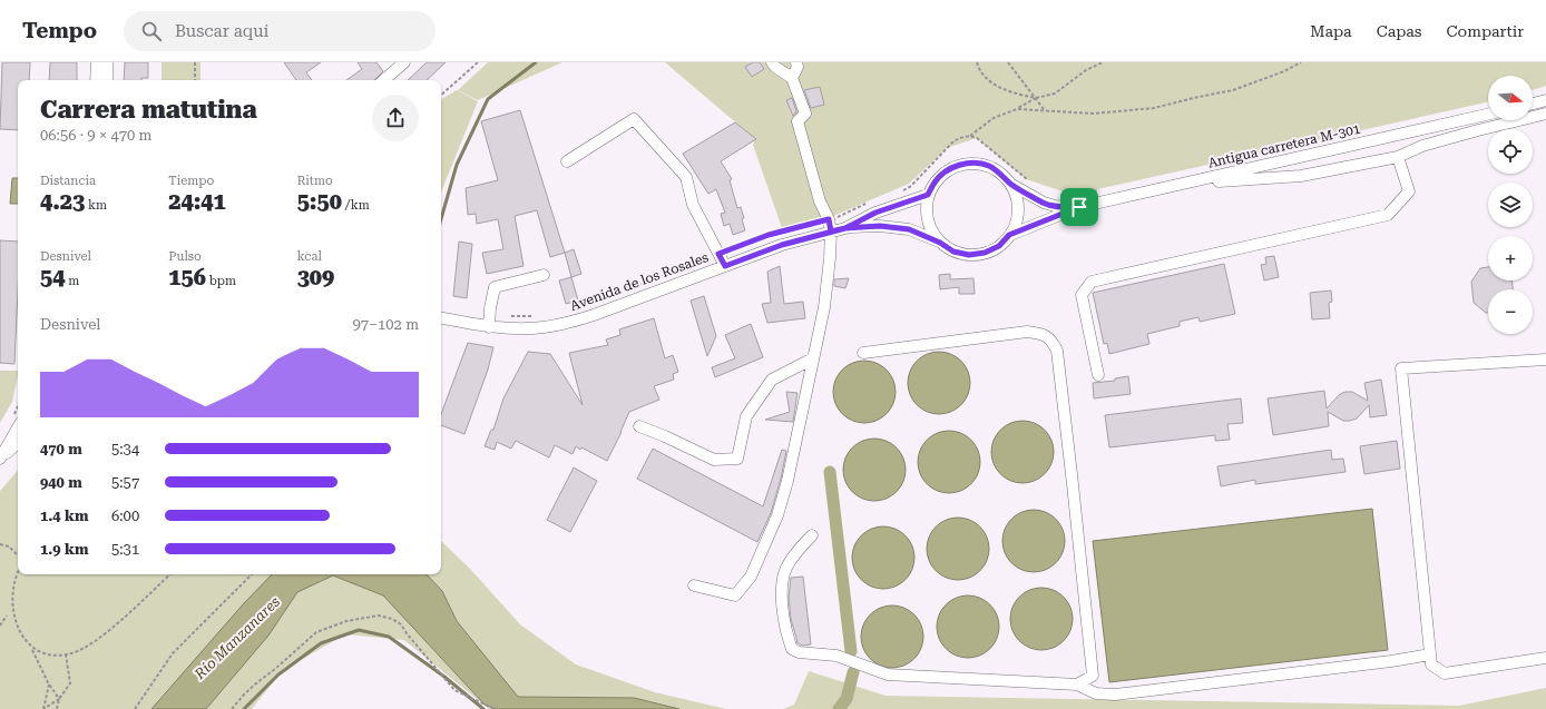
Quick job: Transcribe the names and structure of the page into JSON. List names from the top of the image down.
{
  "streets": {
    "street": ["Antigua carretera M-301", "Avenida de los Rosales"]
  },
  "crossings": [
    ["Antigua carretera M-301", "Avenida de los Rosales"]
  ],
  "water": ["Río Manzanares"],
  "north": "right",
  "page": {
    "header": "Tempo",
    "search": "Buscar aquí",
    "nav": ["Mapa", "Capas", "Compartir"],
    "map_buttons": ["+", "−"],
    "heading": ["Carrera matutina", "06:56 · 9 × 470 m"],
    "stats": [
      ["Distancia", "4.23 km"],
      ["Tiempo", "24:41"],
      ["Ritmo", "5:50 /km"],
      ["Desnivel", "54 m"],
      ["Pulso", "156 bpm"],
      ["kcal", "309"]
    ],
    "chart": ["Desnivel", "97–102 m"],
    "list": [
      {
        "name": "470 m",
        "note": "5:34"
      },
      {
        "name": "940 m",
        "note": "5:57"
      },
      {
        "name": "1.4 km",
        "note": "6:00"
      },
      {
        "name": "1.9 km",
        "note": "5:31"
      }
    ]
  }
}
